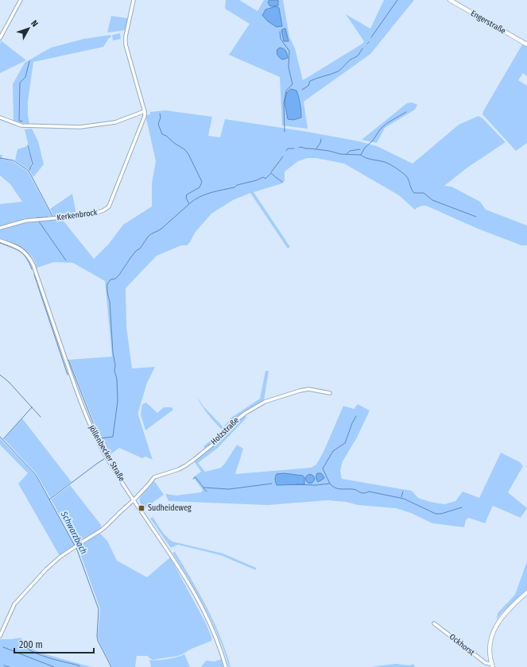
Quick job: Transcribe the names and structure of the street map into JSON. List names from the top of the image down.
{
  "streets": {
    "main road": ["Engerstraße"],
    "street": [
      "Kerkenbrock",
      "Holzstraße",
      "Jöllenbecker Straße",
      "Ockhorst"
    ]
  },
  "crossings": [
    ["Holzstraße", "Jöllenbecker Straße"]
  ],
  "water": ["Schwarzbach"],
  "places": {
    "transit": ["Sudheideweg"]
  },
  "scale_bar": "200 m",
  "north": "top right"
}
